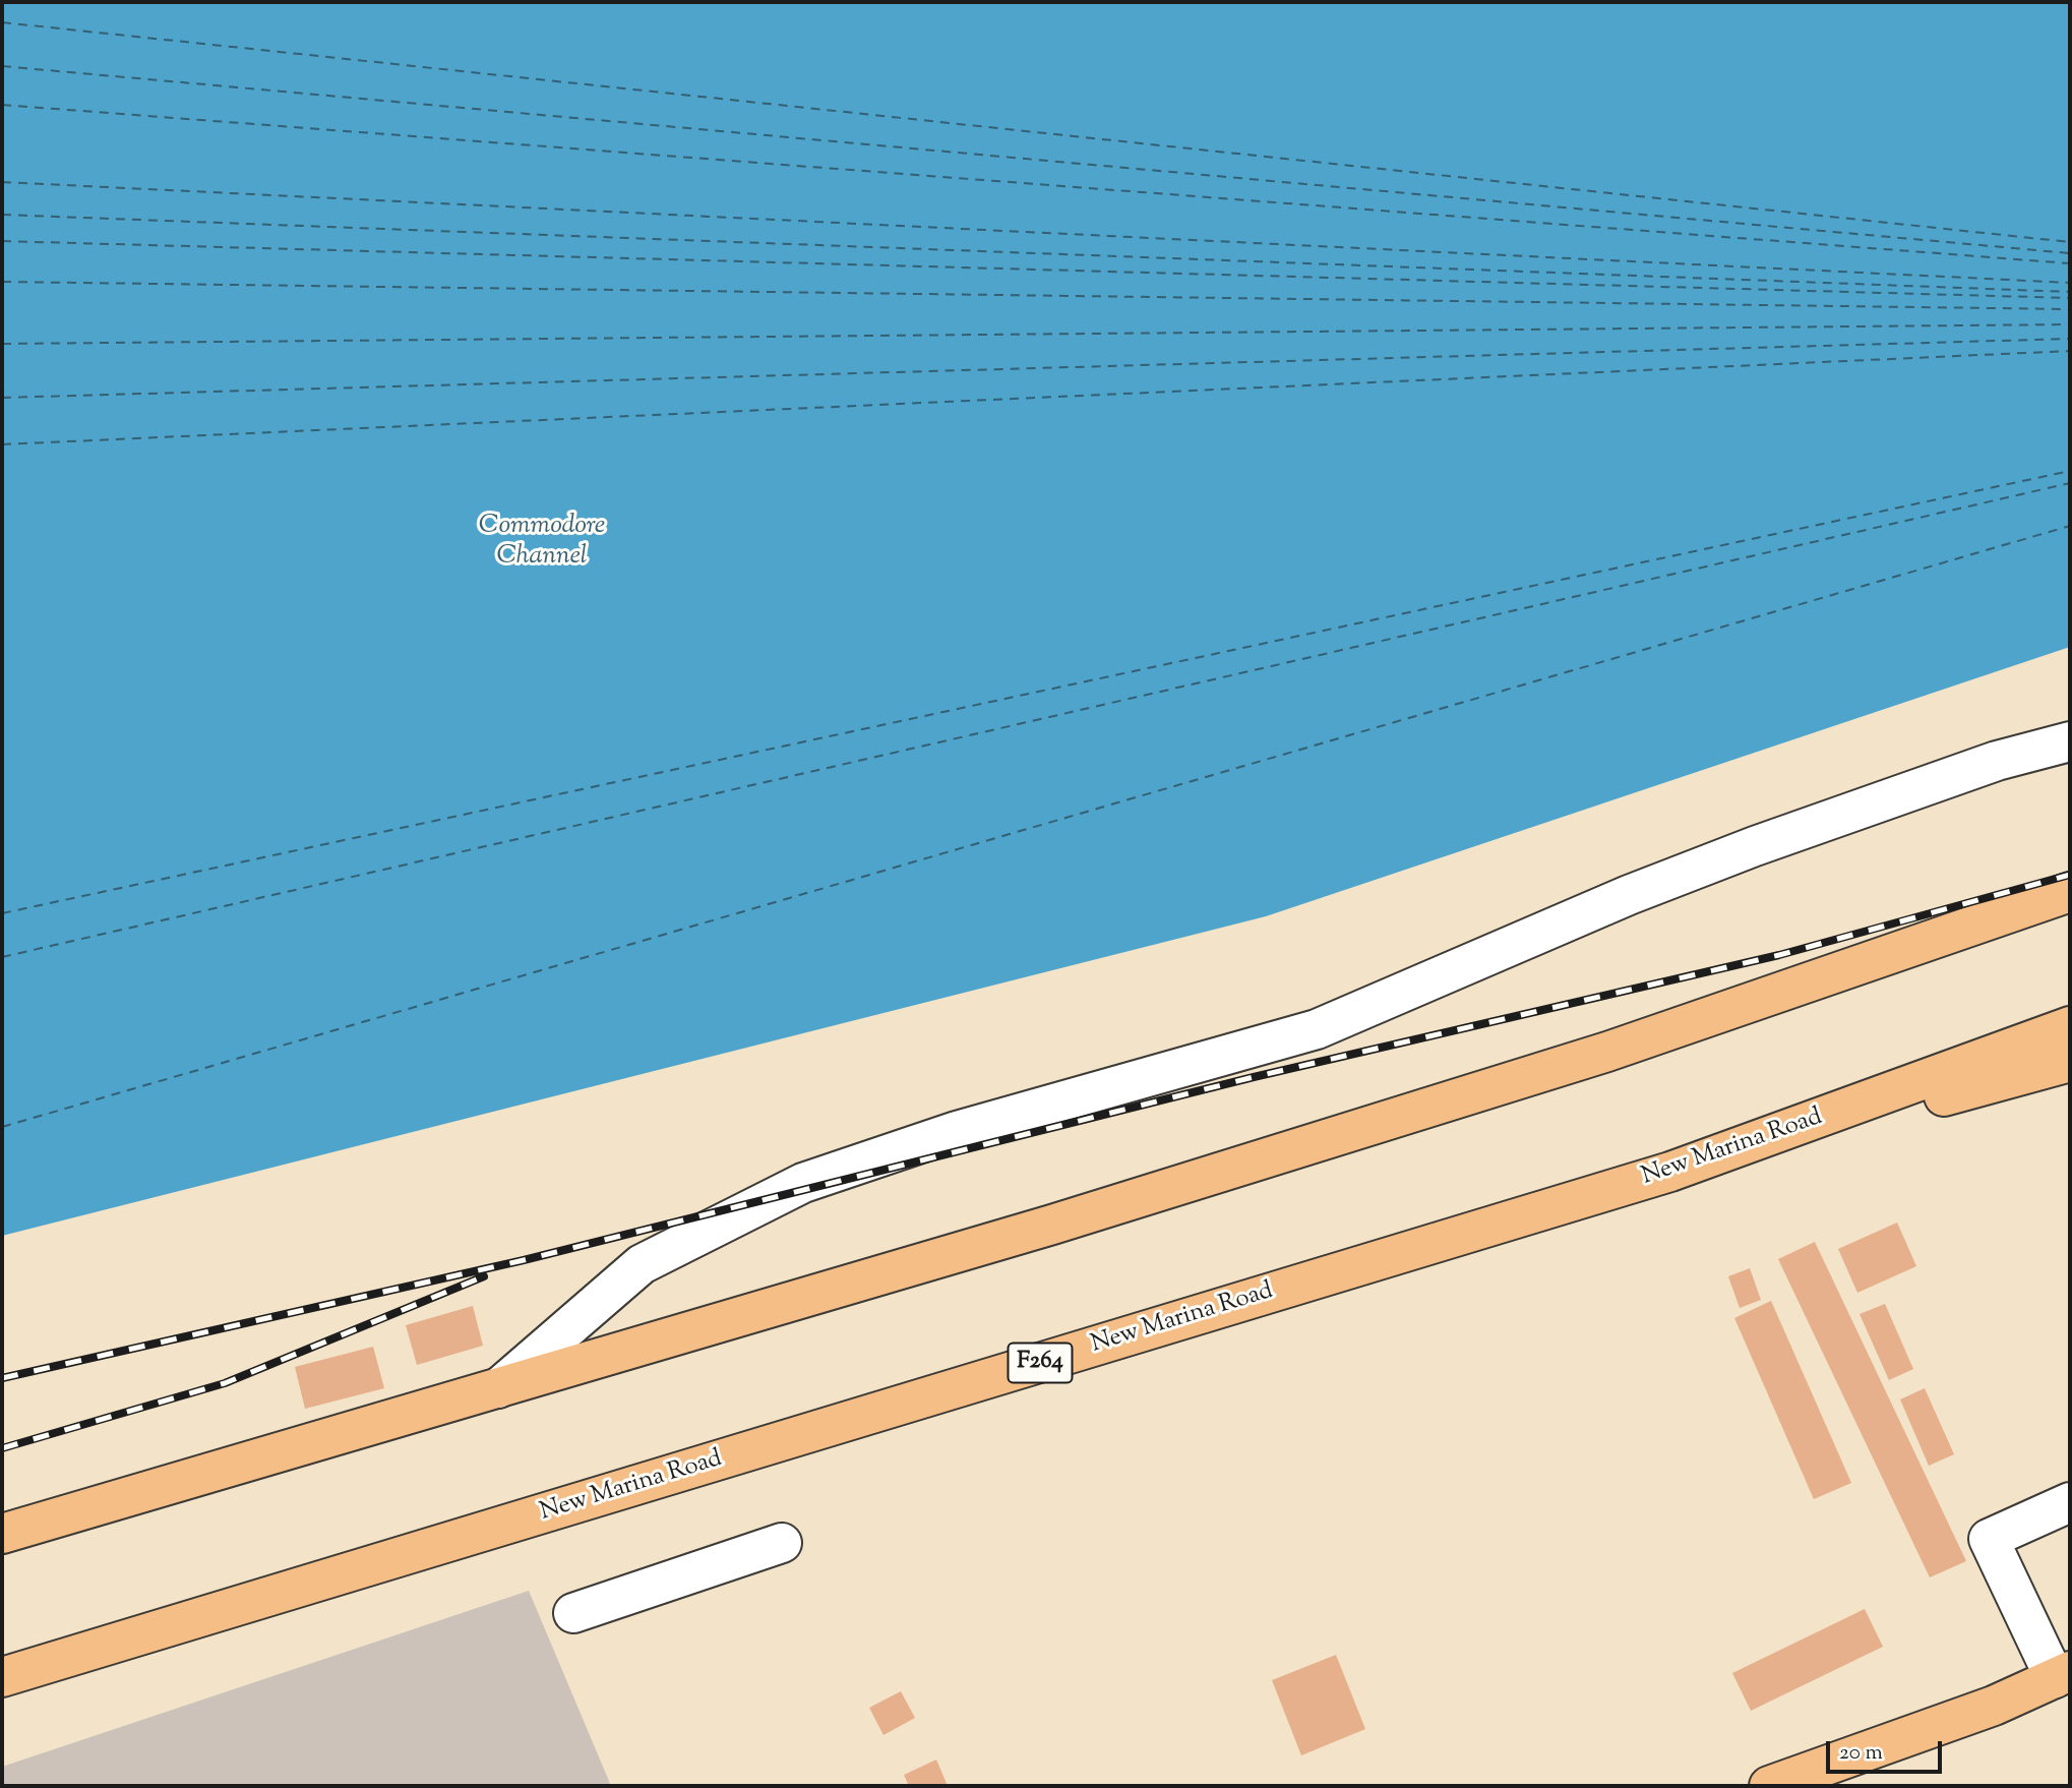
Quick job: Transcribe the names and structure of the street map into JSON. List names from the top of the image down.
{
  "streets": {
    "main road": ["New Marina Road", "F264"]
  },
  "water": ["Commodore Channel"],
  "scale_bar": "20 m"
}
